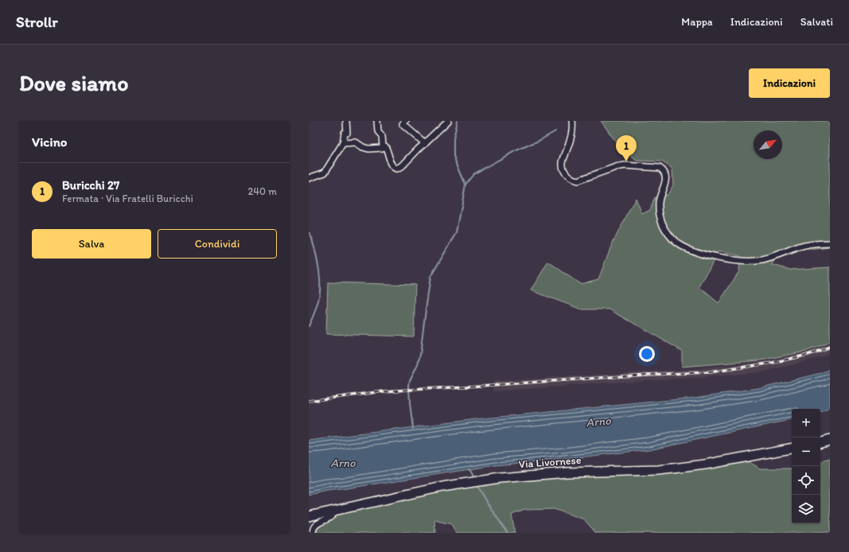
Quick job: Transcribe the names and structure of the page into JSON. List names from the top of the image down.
{
  "streets": {
    "main road": ["Via Livornese"]
  },
  "water": ["Arno"],
  "north": "top right",
  "page": {
    "header": "Strollr",
    "nav": ["Mappa", "Indicazioni", "Salvati"],
    "buttons": [
      "Indicazioni",
      ["Salva", "Condividi"]
    ],
    "title": "Dove siamo",
    "heading": "Vicino",
    "pins": "1",
    "list": [
      {
        "mark": "1",
        "name": "Buricchi 27",
        "note": "Fermata · Via Fratelli Buricchi",
        "value": "240 m"
      }
    ],
    "map_buttons": ["+", "−"]
  }
}
